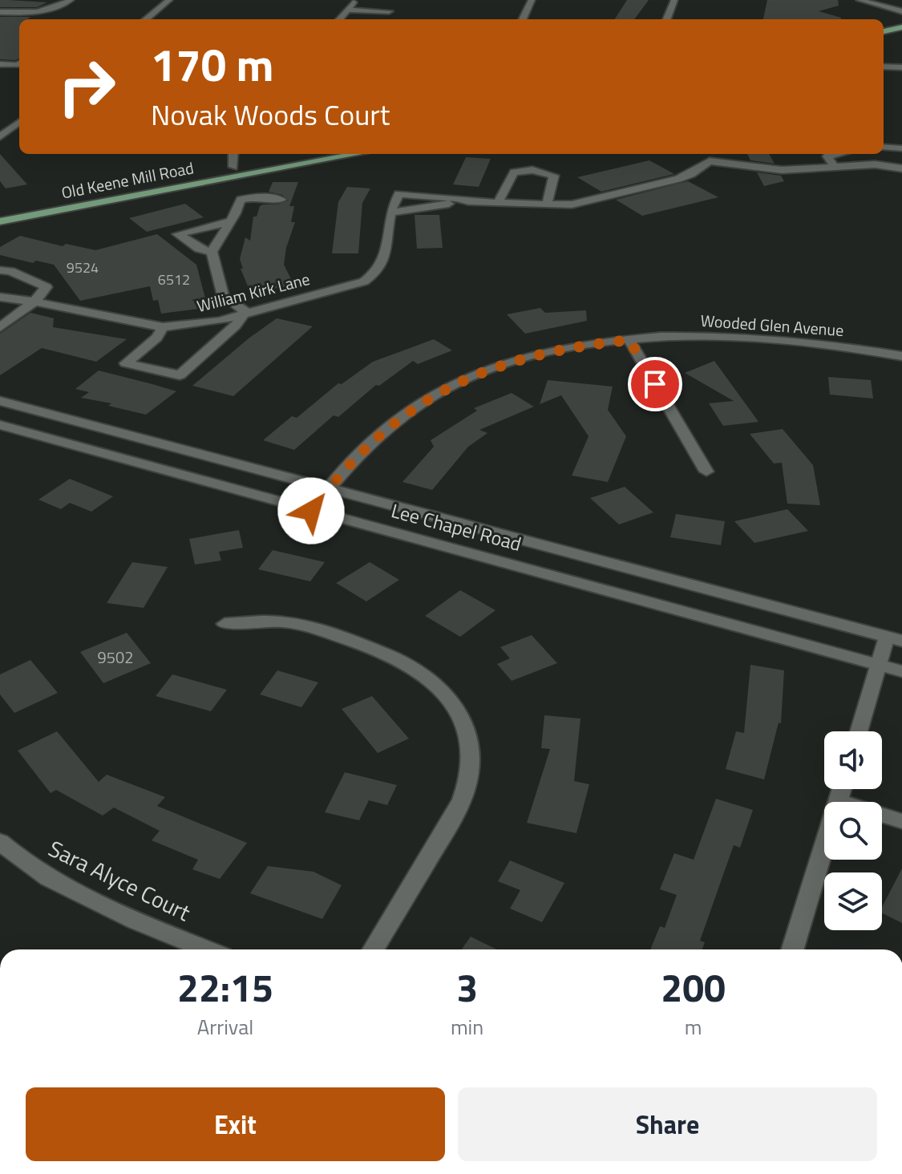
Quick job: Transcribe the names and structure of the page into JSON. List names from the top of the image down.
{
  "streets": {
    "main road": ["Old Keene Mill Road"],
    "street": [
      "William Kirk Lane",
      "Wooded Glen Avenue",
      "Lee Chapel Road",
      "Sara Alyce Court"
    ]
  },
  "crossings": [
    ["Wooded Glen Avenue", "Lee Chapel Road"]
  ],
  "house_numbers": ["9524", "6512", "9502"],
  "page": {
    "turn": ["170 m", "Novak Woods Court"],
    "eta": [
      "22:15",
      "Arrival",
      "3",
      "min",
      "200",
      "m"
    ],
    "buttons": ["Exit", "Share"]
  }
}
